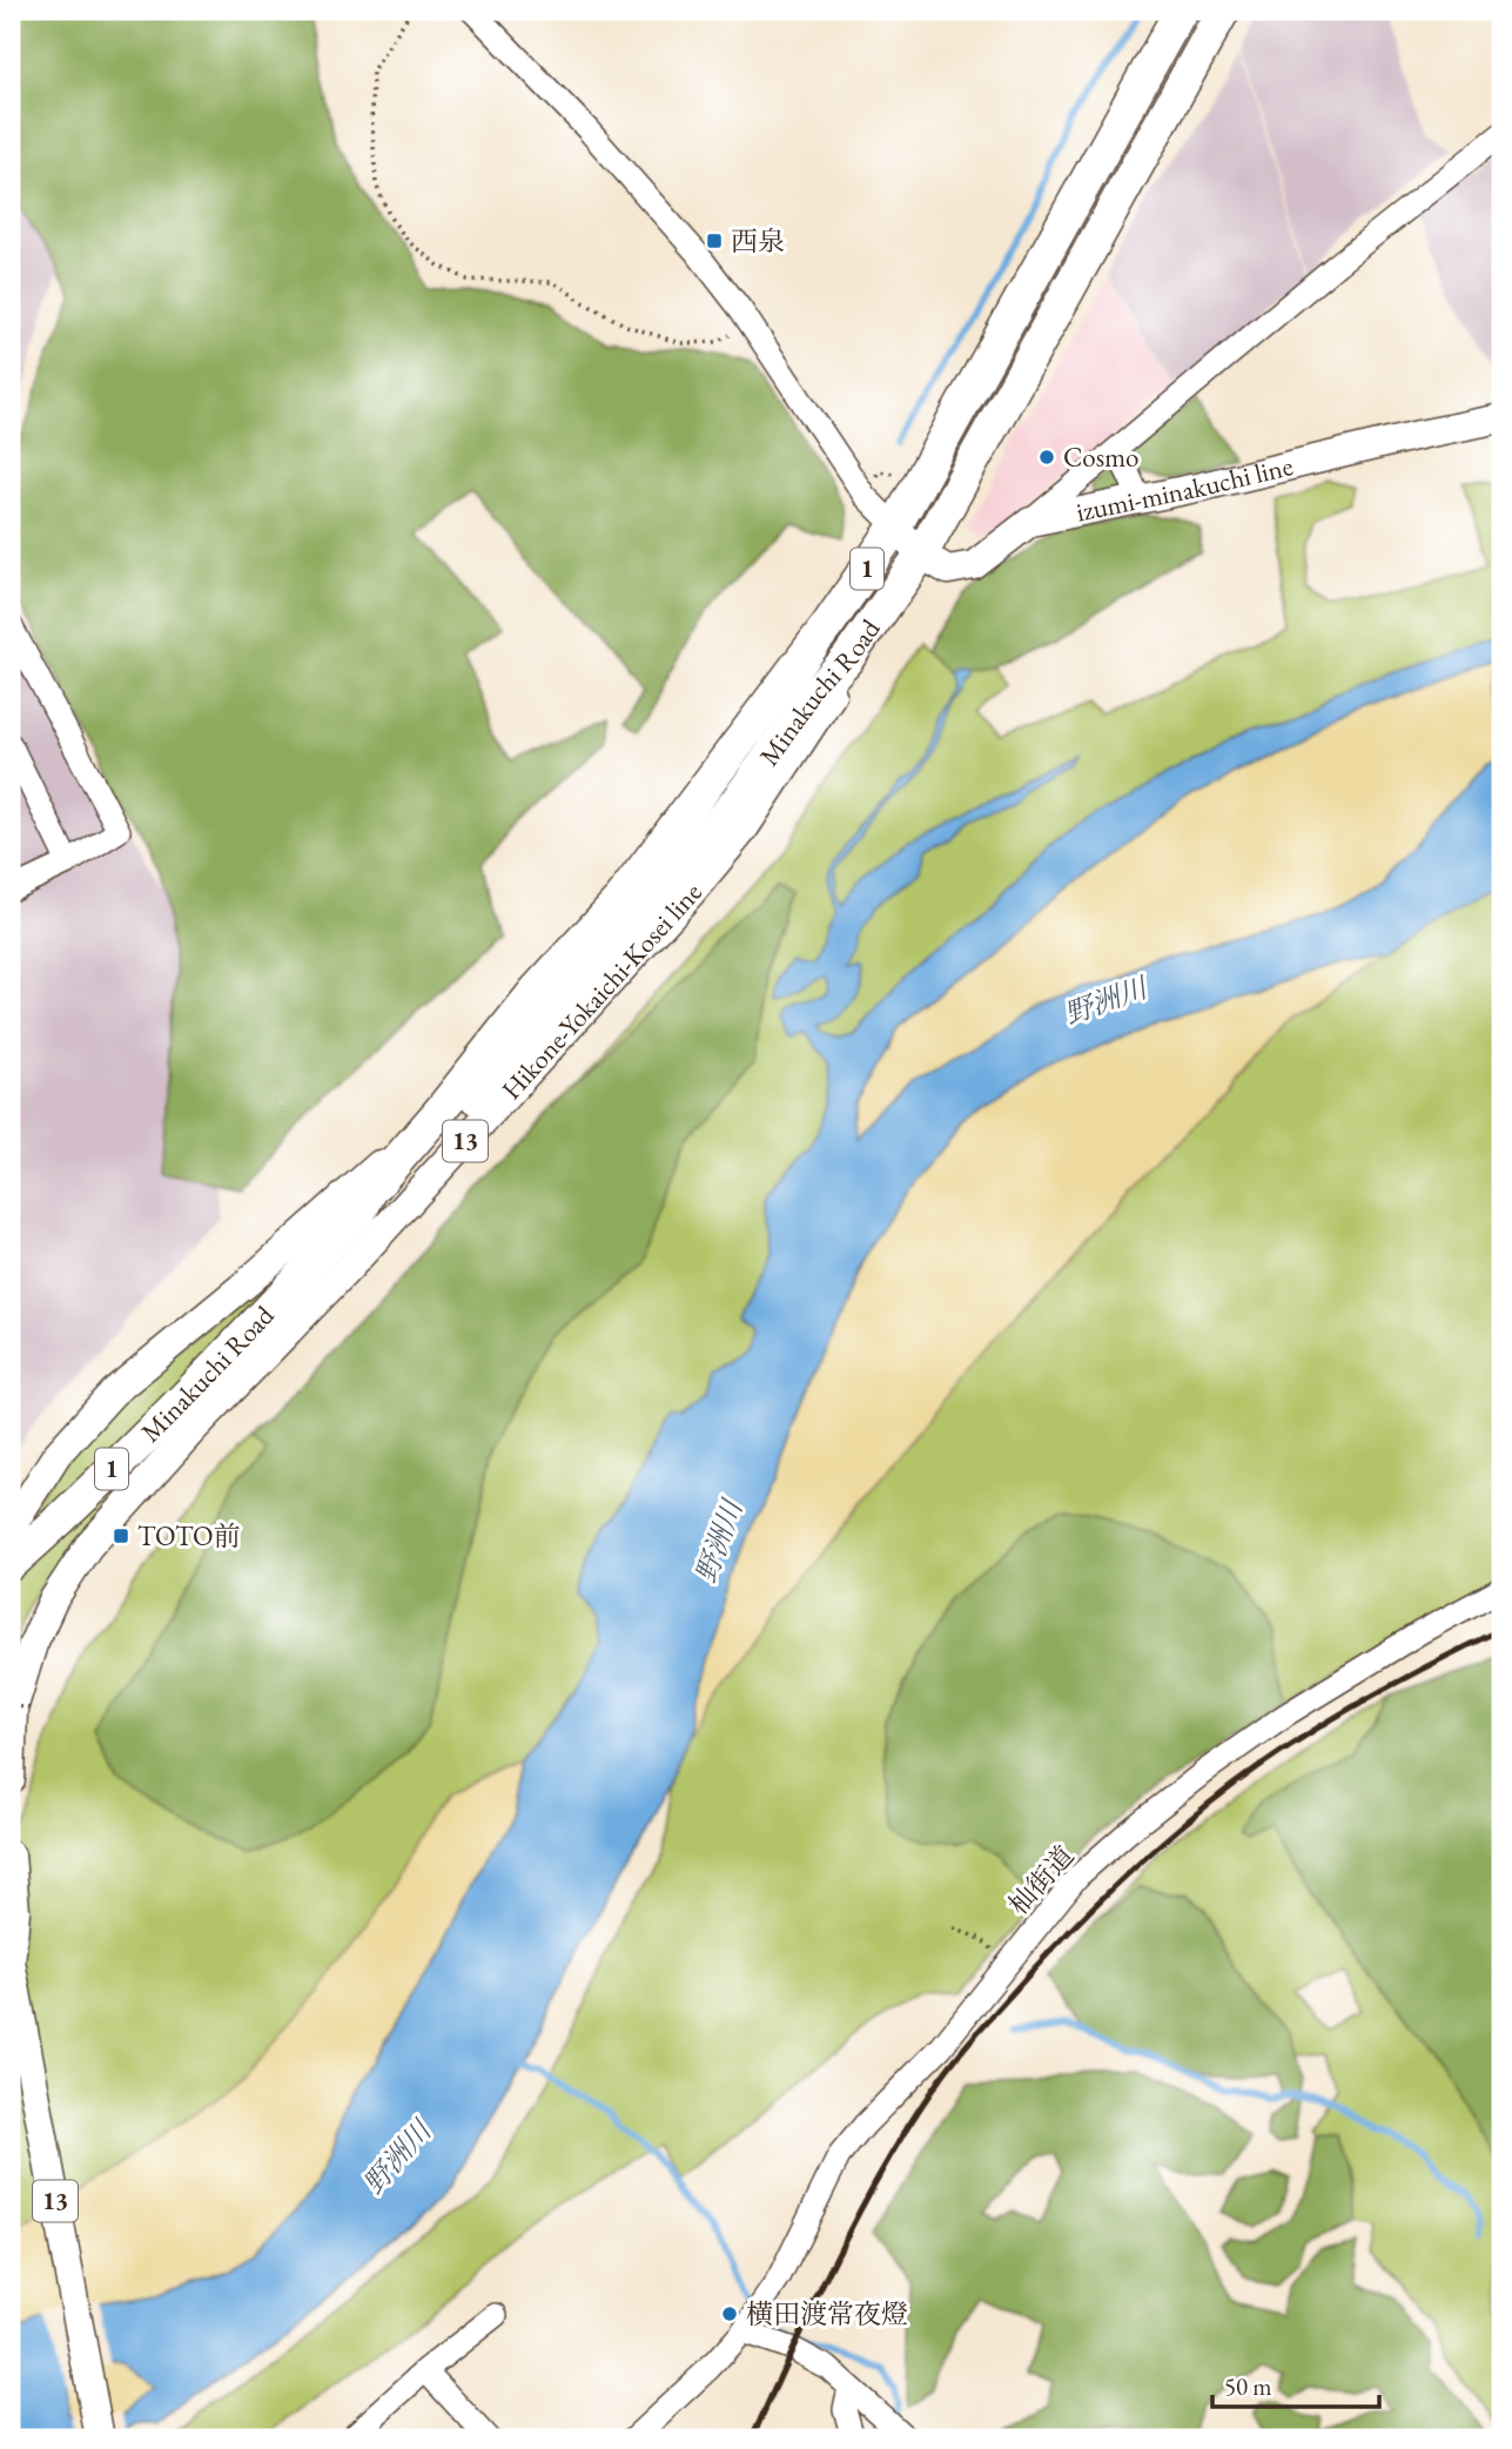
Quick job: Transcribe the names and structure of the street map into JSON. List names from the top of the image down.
{
  "streets": {
    "highway": ["1", "Minakuchi Road"],
    "main road": ["izumi-minakuchi line", "Hikone-Yokaichi-Kosei line", "13"],
    "street": ["杣街道"]
  },
  "crossings": [
    ["izumi-minakuchi line", "Minakuchi Road"],
    ["Minakuchi Road", "Hikone-Yokaichi-Kosei line"]
  ],
  "water": ["野洲川"],
  "places": {
    "transit": ["西泉", "TOTO前"],
    "other": ["Cosmo", "横田渡常夜燈"]
  },
  "scale_bar": "50 m"
}
